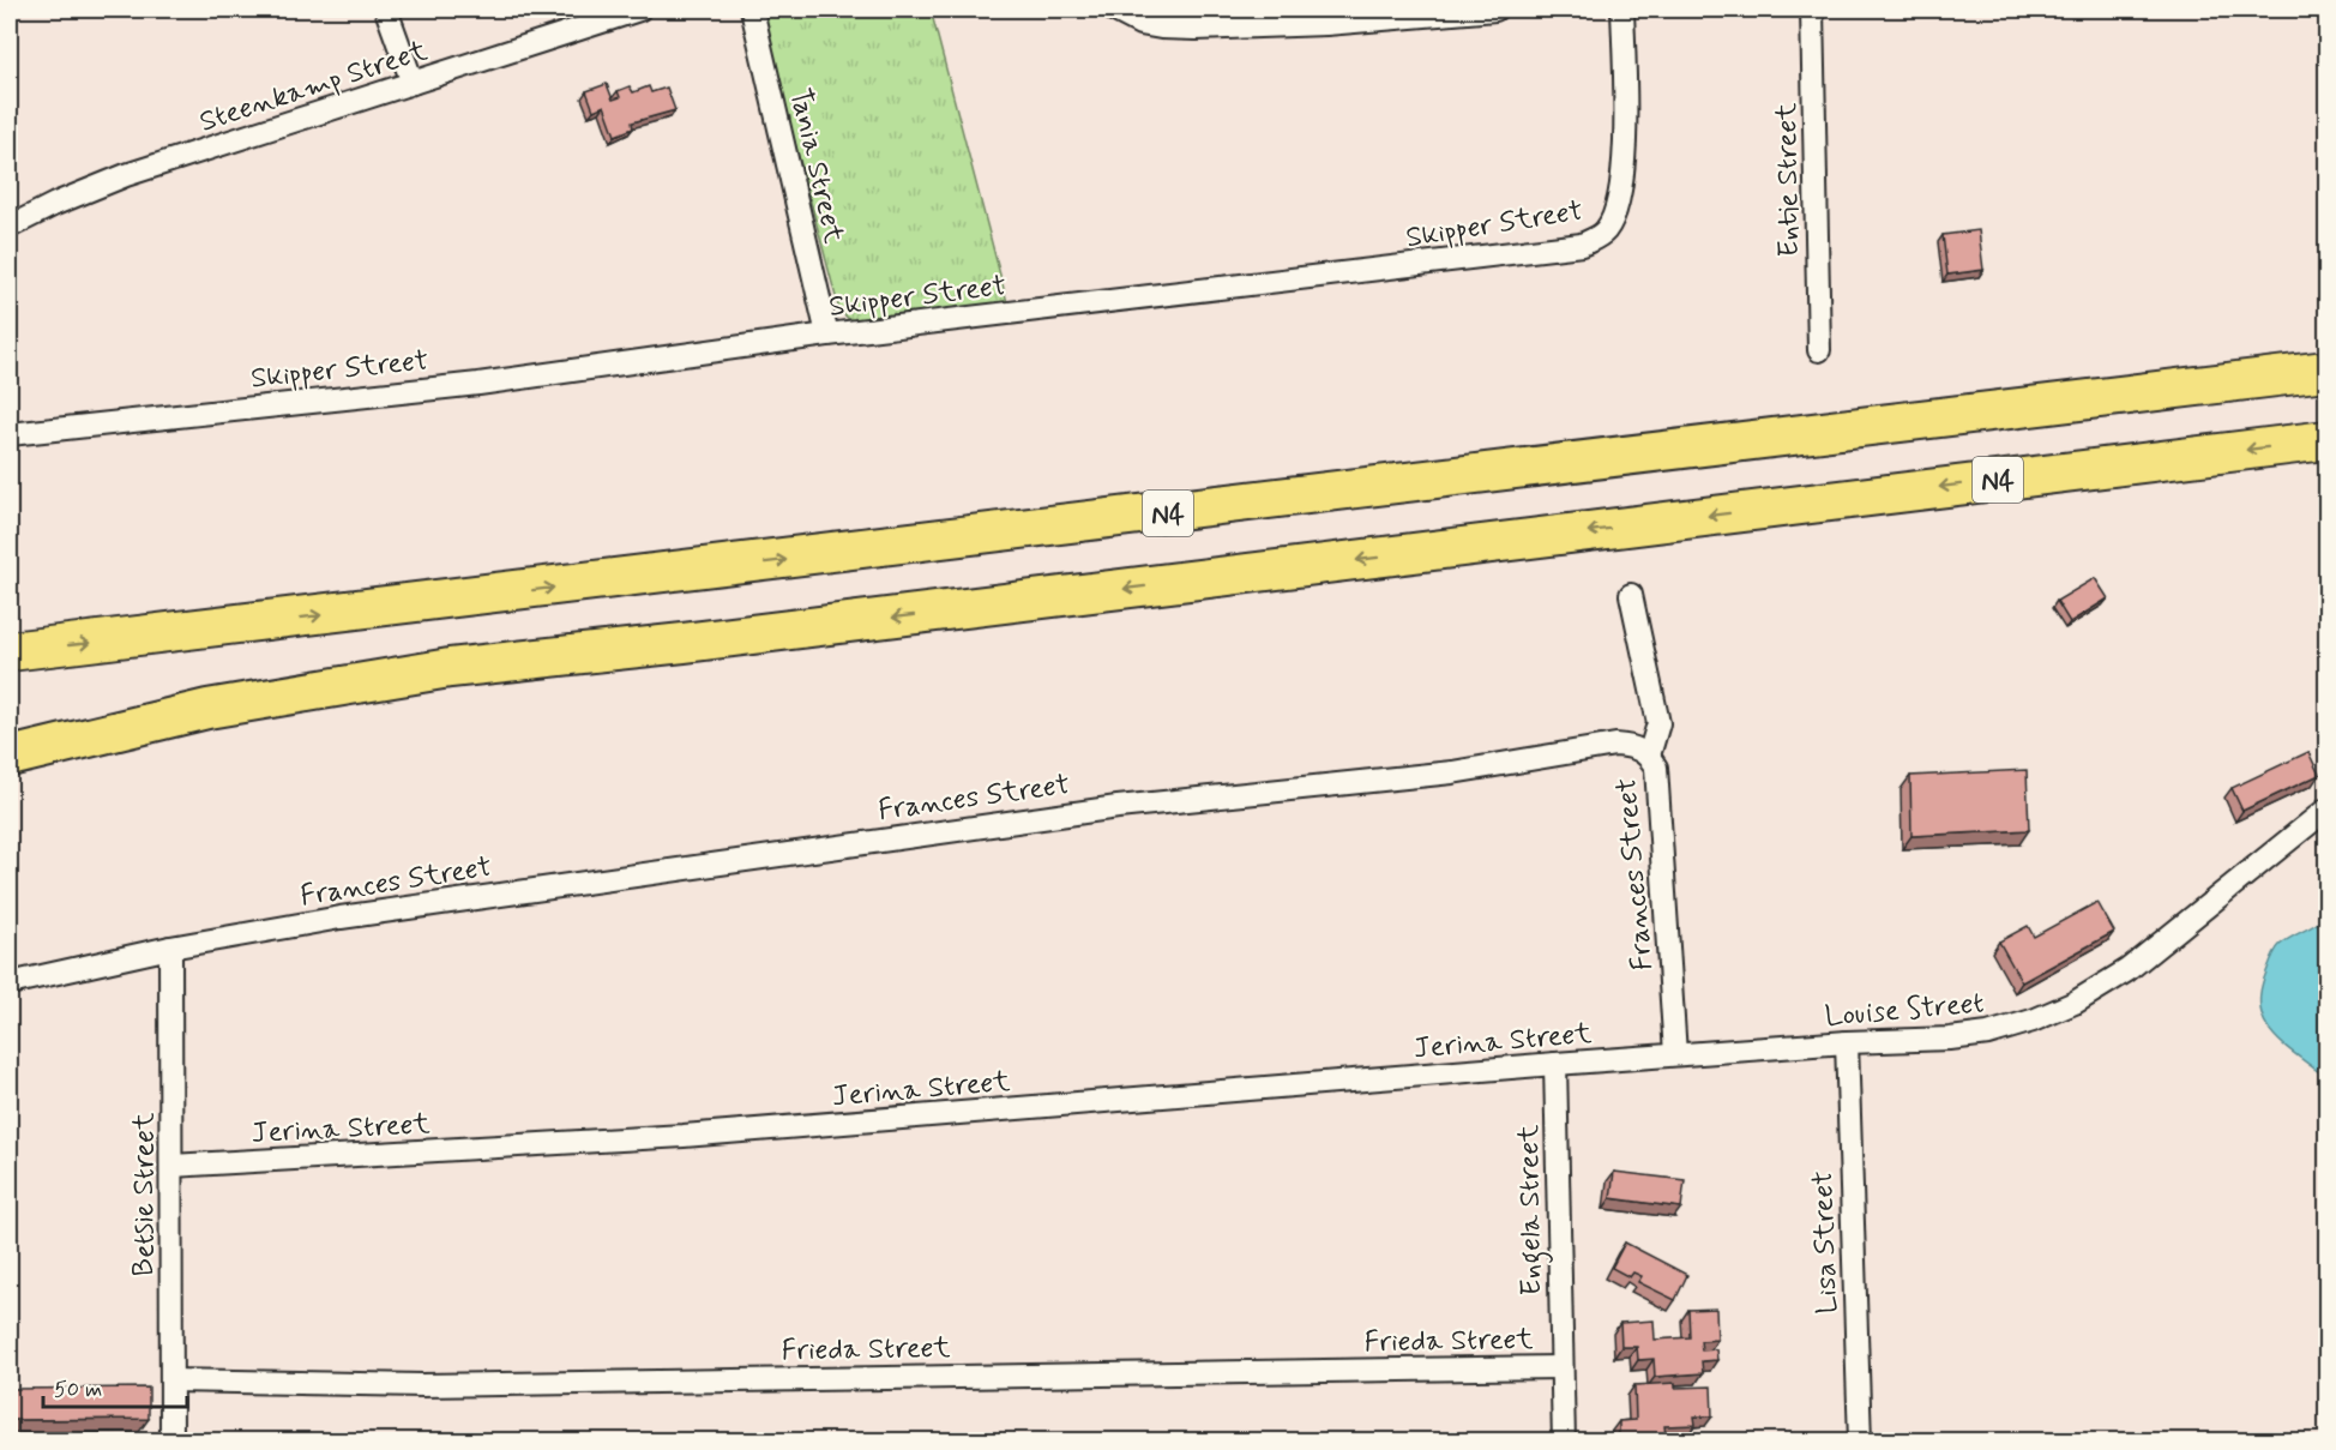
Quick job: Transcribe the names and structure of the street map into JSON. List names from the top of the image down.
{
  "streets": {
    "highway": ["N4"],
    "street": [
      "Steenkamp Street",
      "Tania Street",
      "Entie Street",
      "Skipper Street",
      "Frances Street",
      "Louise Street",
      "Jerina Street",
      "Betsie Street",
      "Engela Street",
      "Lisa Street",
      "Frieda Street"
    ]
  },
  "crossings": [
    ["Tania Street", "Skipper Street"],
    ["Frances Street", "Louise Street"],
    ["Frances Street", "Jerina Street"],
    ["Frances Street", "Betsie Street"],
    ["Louise Street", "Jerina Street"],
    ["Louise Street", "Lisa Street"],
    ["Jerina Street", "Betsie Street"],
    ["Jerina Street", "Engela Street"],
    ["Betsie Street", "Frieda Street"],
    ["Engela Street", "Frieda Street"]
  ],
  "scale_bar": "50 m"
}
